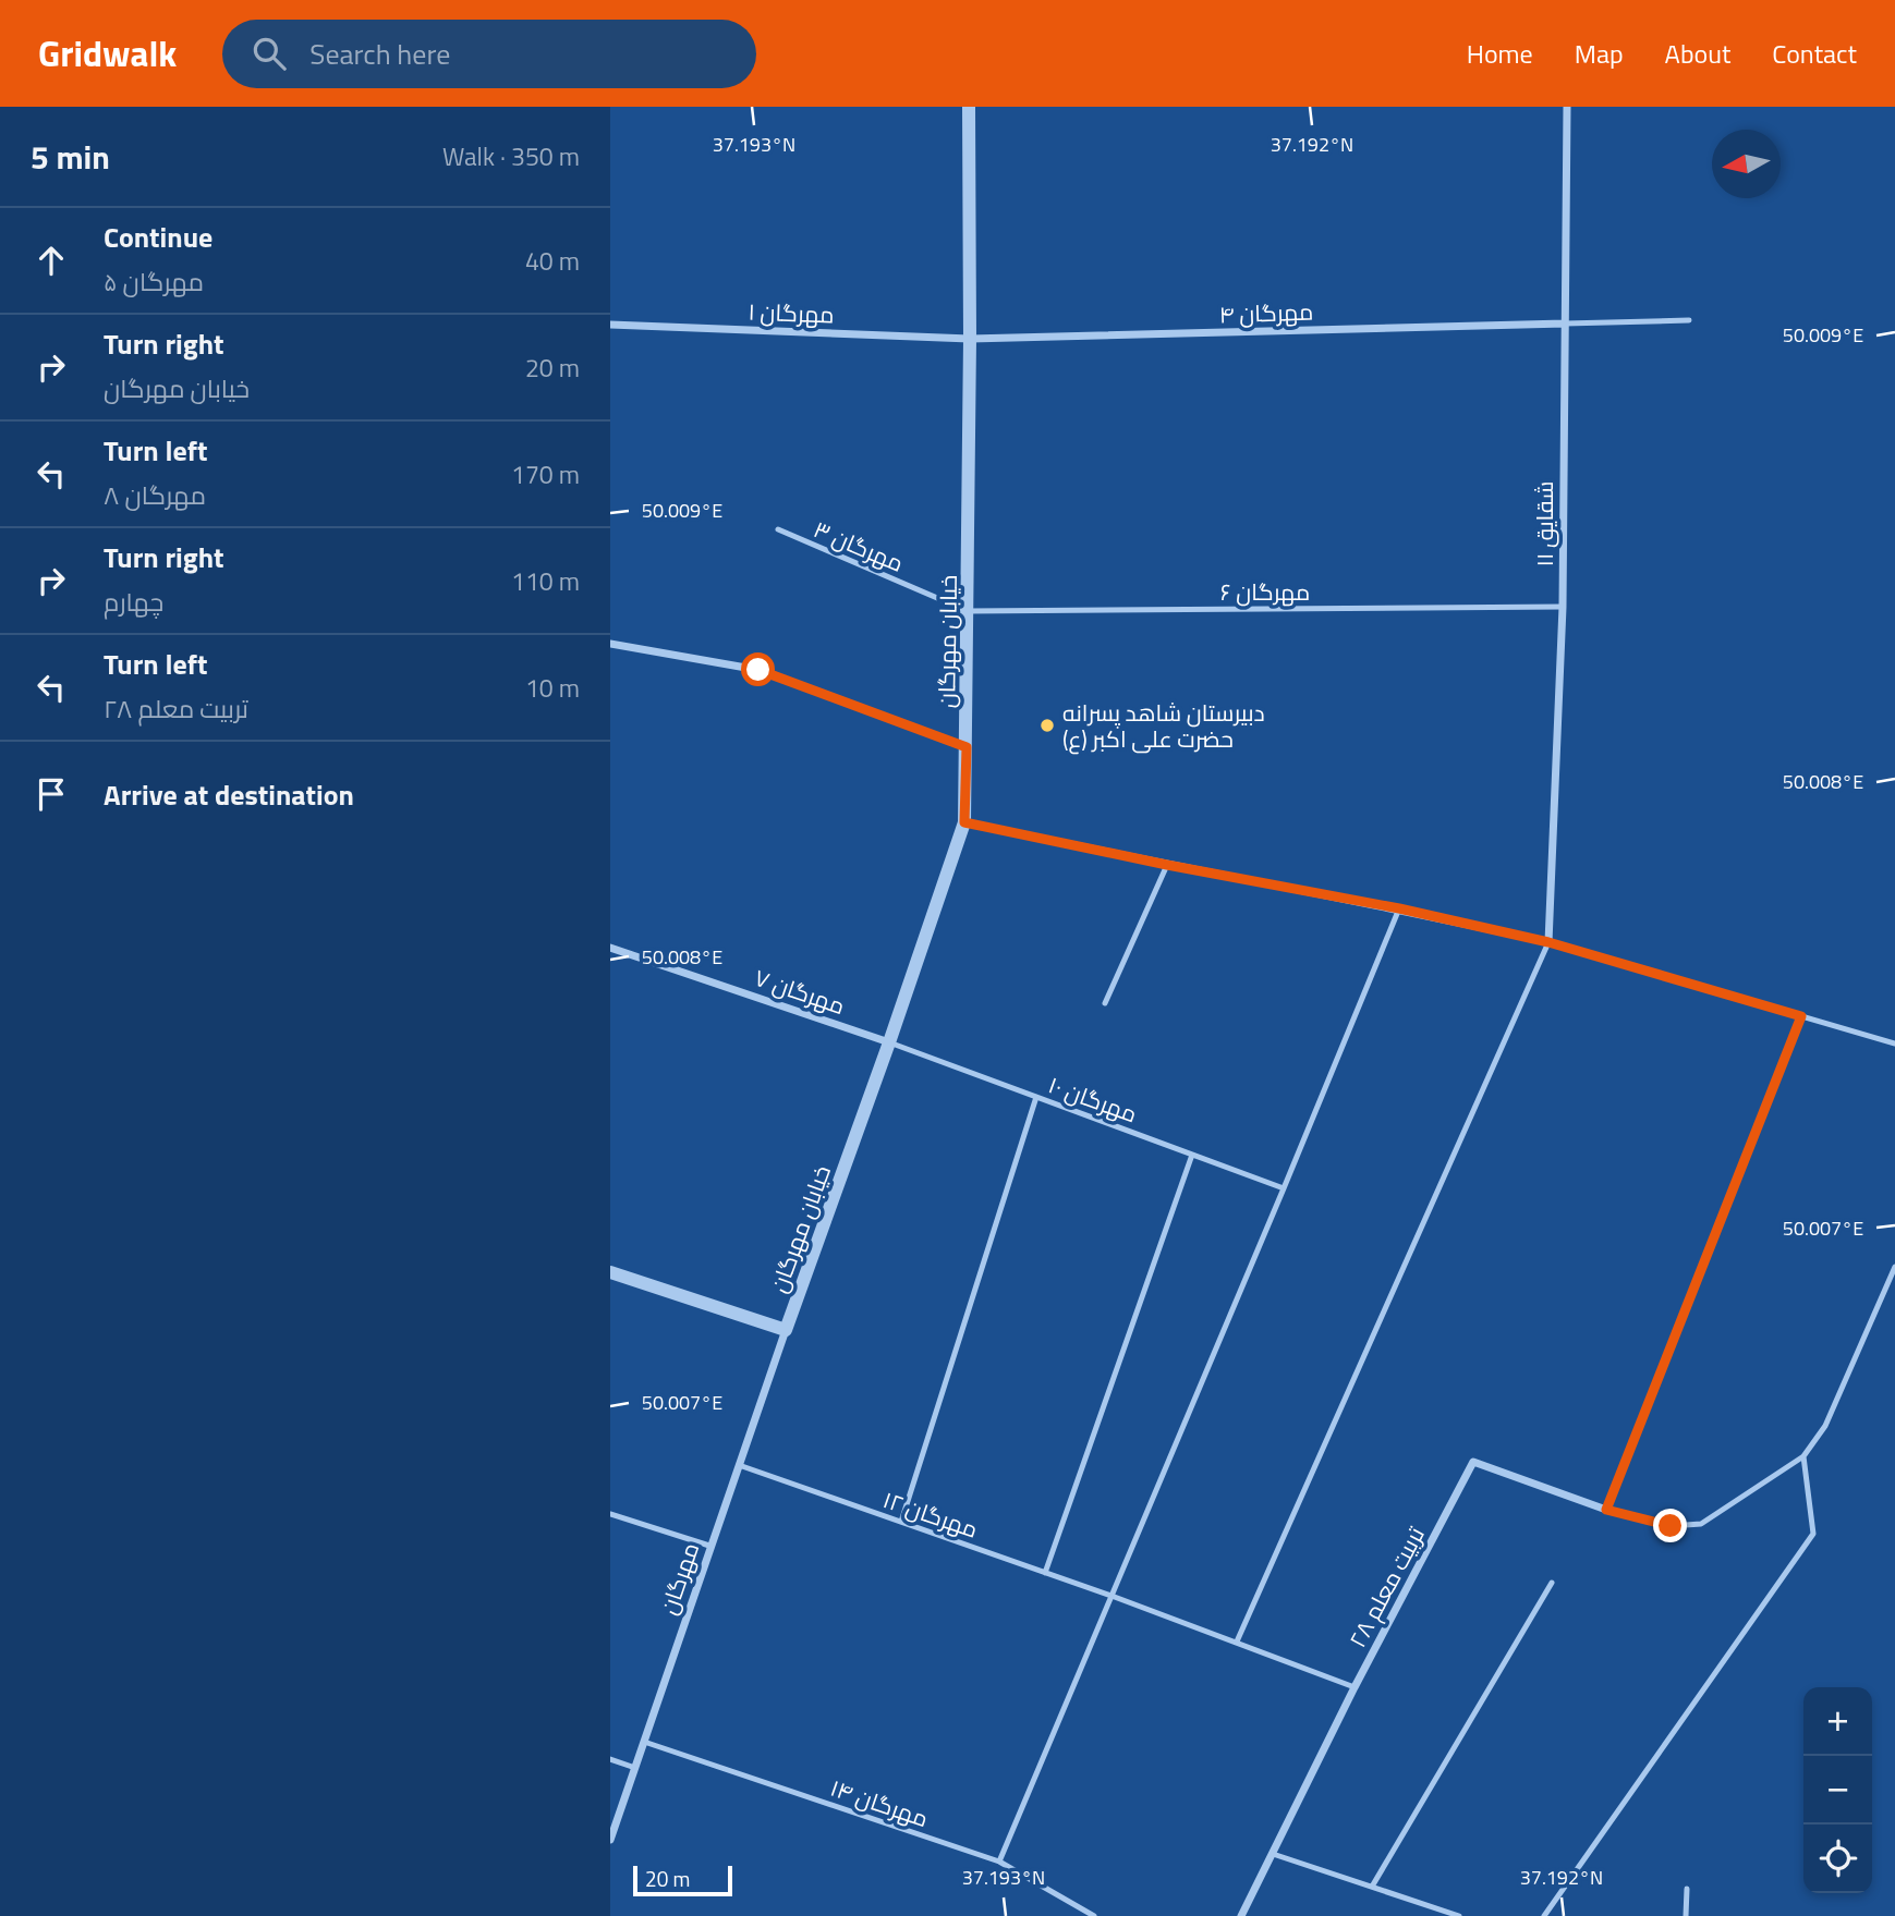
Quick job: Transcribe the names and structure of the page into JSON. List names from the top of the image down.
{
  "streets": {
    "street": [
      "مهرگان ۱",
      "مهرگان ۴",
      "شقایق ۱۱",
      "خیابان مهرگان",
      "مهرگان ۷",
      "مهرگان",
      "تربیت معلم ۲۸"
    ],
    "lane": [
      "مهرگان ۳",
      "مهرگان ۶",
      "مهرگان ۱۰",
      "مهرگان ۱۲",
      "مهرگان ۱۴"
    ]
  },
  "crossings": [
    ["مهرگان ۱", "مهرگان ۴"],
    ["مهرگان ۱", "خیابان مهرگان"],
    ["مهرگان ۴", "شقایق ۱۱"],
    ["مهرگان ۴", "خیابان مهرگان"],
    ["شقایق ۱۱", "مهرگان ۶"],
    ["مهرگان ۳", "مهرگان ۶"],
    ["مهرگان ۳", "خیابان مهرگان"],
    ["مهرگان ۶", "خیابان مهرگان"],
    ["خیابان مهرگان", "مهرگان ۷"],
    ["خیابان مهرگان", "مهرگان ۱۰"],
    ["خیابان مهرگان", "مهرگان"],
    ["مهرگان ۷", "مهرگان ۱۰"],
    ["مهرگان ۱۲", "مهرگان"],
    ["مهرگان ۱۲", "تربیت معلم ۲۸"],
    ["مهرگان", "مهرگان ۱۴"]
  ],
  "places": ["دبیرستان شاهد پسرانه حضرت علی اکبر (ع)"],
  "scale_bar": "20 m",
  "north": "left",
  "page": {
    "header": "Gridwalk",
    "search": "Search here",
    "nav": [
      "Home",
      "Map",
      "About",
      "Contact"
    ],
    "heading": ["5 min", "Walk · 350 m"],
    "list": [
      ["Continue", "مهرگان ۵", "40 m"],
      ["Turn right", "خیابان مهرگان", "20 m"],
      ["Turn left", "مهرگان ۸", "170 m"],
      ["Turn right", "چهارم", "110 m"],
      ["Turn left", "تربیت معلم ۲۸", "10 m"],
      "Arrive at destination"
    ],
    "map_buttons": ["+", "−"],
    "scale": "20 m"
  },
  "coordinates": [
    "37.193°N",
    "37.192°N",
    "50.009°E",
    "50.008°E",
    "50.007°E"
  ]
}
